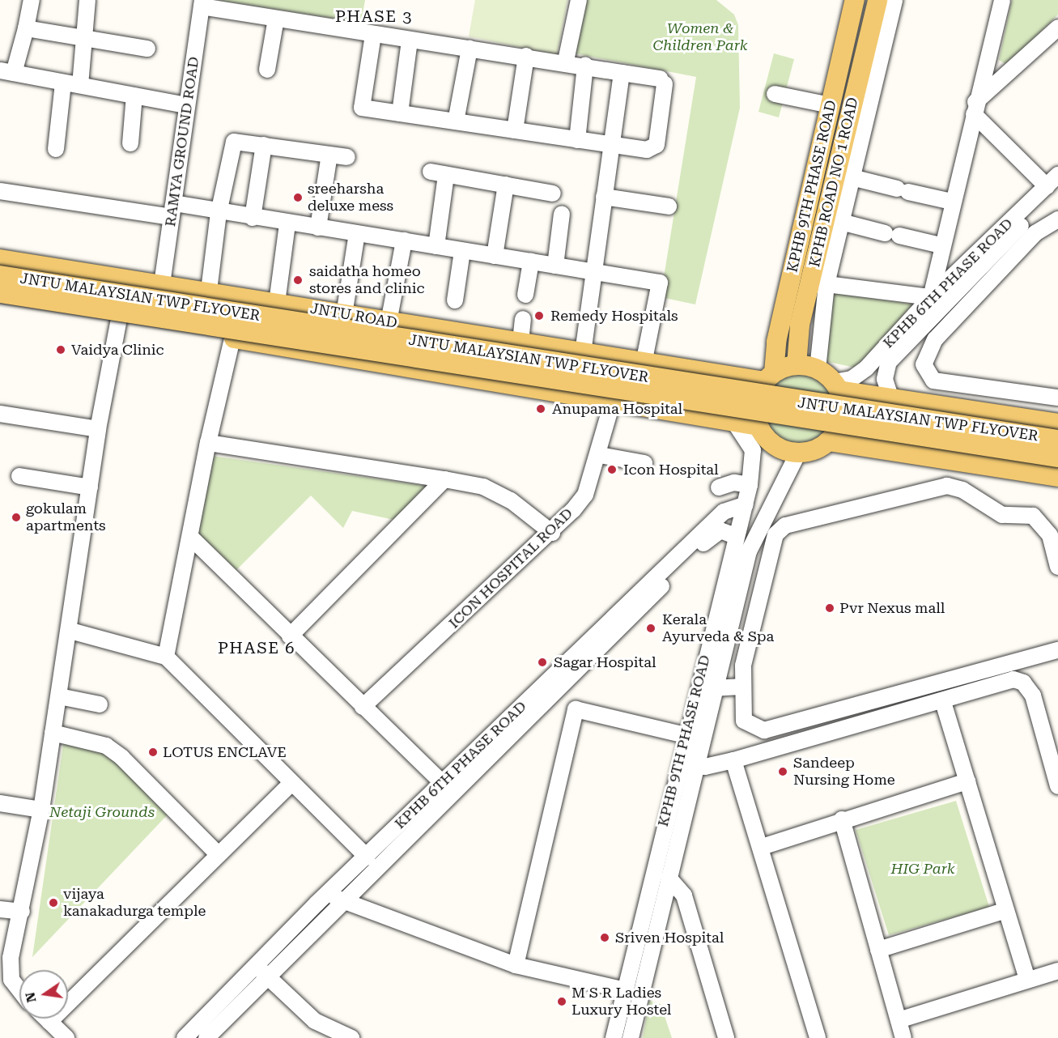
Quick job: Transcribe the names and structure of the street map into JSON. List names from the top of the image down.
{
  "streets": {
    "main road": [
      "KPHB ROAD NO 1 ROAD",
      "KPHB 9TH PHASE ROAD",
      "JNTU MALAYSIAN TWP FLYOVER",
      "JNTU ROAD"
    ],
    "street": ["RAMYA GROUND ROAD", "KPHB 6TH PHASE ROAD", "ICON HOSPITAL ROAD"]
  },
  "crossings": [
    ["RAMYA GROUND ROAD", "JNTU ROAD"],
    ["KPHB ROAD NO 1 ROAD", "KPHB 9TH PHASE ROAD"],
    ["KPHB ROAD NO 1 ROAD", "KPHB 6TH PHASE ROAD"],
    ["KPHB ROAD NO 1 ROAD", "JNTU ROAD"],
    ["KPHB 9TH PHASE ROAD", "KPHB 6TH PHASE ROAD"],
    ["KPHB 9TH PHASE ROAD", "JNTU ROAD"],
    ["KPHB 6TH PHASE ROAD", "JNTU ROAD"]
  ],
  "districts": ["PHASE 3", "PHASE 6"],
  "parks": ["Women & Children Park", "Netaji Grounds", "HIG Park"],
  "places": [
    "sreeharsha deluxe mess",
    "saidatha homeo stores and clinic",
    "Remedy Hospitals",
    "Vaidya Clinic",
    "Anupama Hospital",
    "Icon Hospital",
    "gokulam apartments",
    "Pvr Nexus mall",
    "Kerala Ayurveda & Spa",
    "Sagar Hospital",
    "LOTUS ENCLAVE",
    "Sandeep Nursing Home",
    "vijaya kanakadurga temple",
    "Sriven Hospital",
    "M S R Ladies Luxury Hostel"
  ],
  "north": "left"
}
